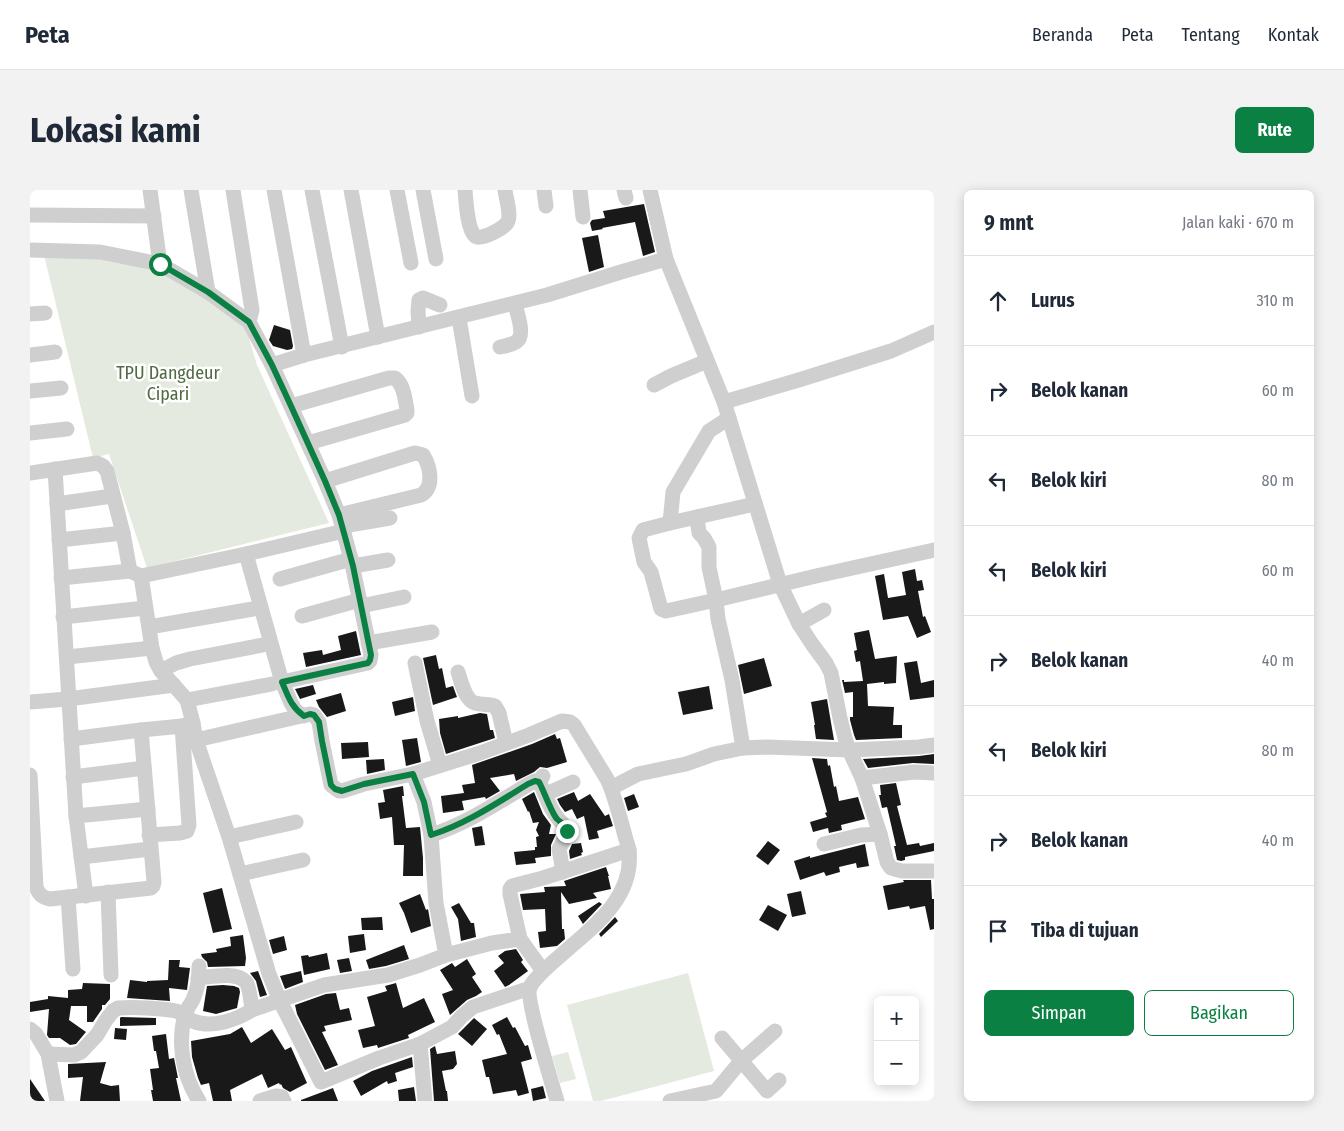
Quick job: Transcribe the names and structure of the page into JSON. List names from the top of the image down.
{
  "parks": ["TPU Dangdeur Cipari"],
  "page": {
    "header": "Peta",
    "nav": [
      "Beranda",
      "Peta",
      "Tentang",
      "Kontak"
    ],
    "buttons": [
      "Rute",
      ["Simpan", "Bagikan"]
    ],
    "title": "Lokasi kami",
    "heading": ["9 mnt", "Jalan kaki · 670 m"],
    "list": [
      ["Lurus", "310 m"],
      ["Belok kanan", "60 m"],
      ["Belok kiri", "80 m"],
      ["Belok kiri", "60 m"],
      ["Belok kanan", "40 m"],
      ["Belok kiri", "80 m"],
      ["Belok kanan", "40 m"],
      "Tiba di tujuan"
    ],
    "map_buttons": ["+", "−"]
  }
}
